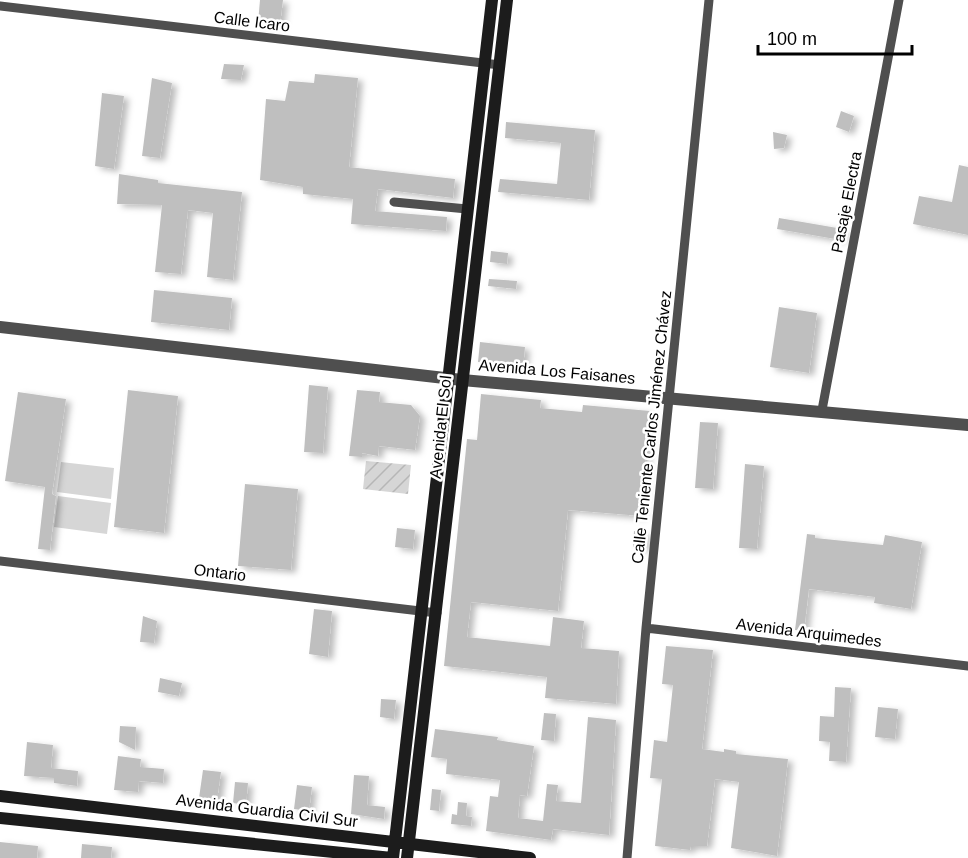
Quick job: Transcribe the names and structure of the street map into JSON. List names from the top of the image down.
{
  "streets": {
    "main road": ["Avenida El Sol", "Avenida Guardia Civil Sur"],
    "street": [
      "Calle Icaro",
      "Pasaje Electra",
      "Avenida Los Faisanes",
      "Calle Teniente Carlos Jiménez Chávez",
      "Ontario",
      "Avenida Arquimedes"
    ]
  },
  "crossings": [
    ["Calle Icaro", "Avenida El Sol"],
    ["Pasaje Electra", "Avenida Los Faisanes"],
    ["Avenida Los Faisanes", "Avenida El Sol"],
    ["Avenida Los Faisanes", "Calle Teniente Carlos Jiménez Chávez"],
    ["Avenida El Sol", "Ontario"],
    ["Avenida El Sol", "Avenida Guardia Civil Sur"],
    ["Calle Teniente Carlos Jiménez Chávez", "Avenida Arquimedes"]
  ],
  "scale_bar": "100 m"
}
